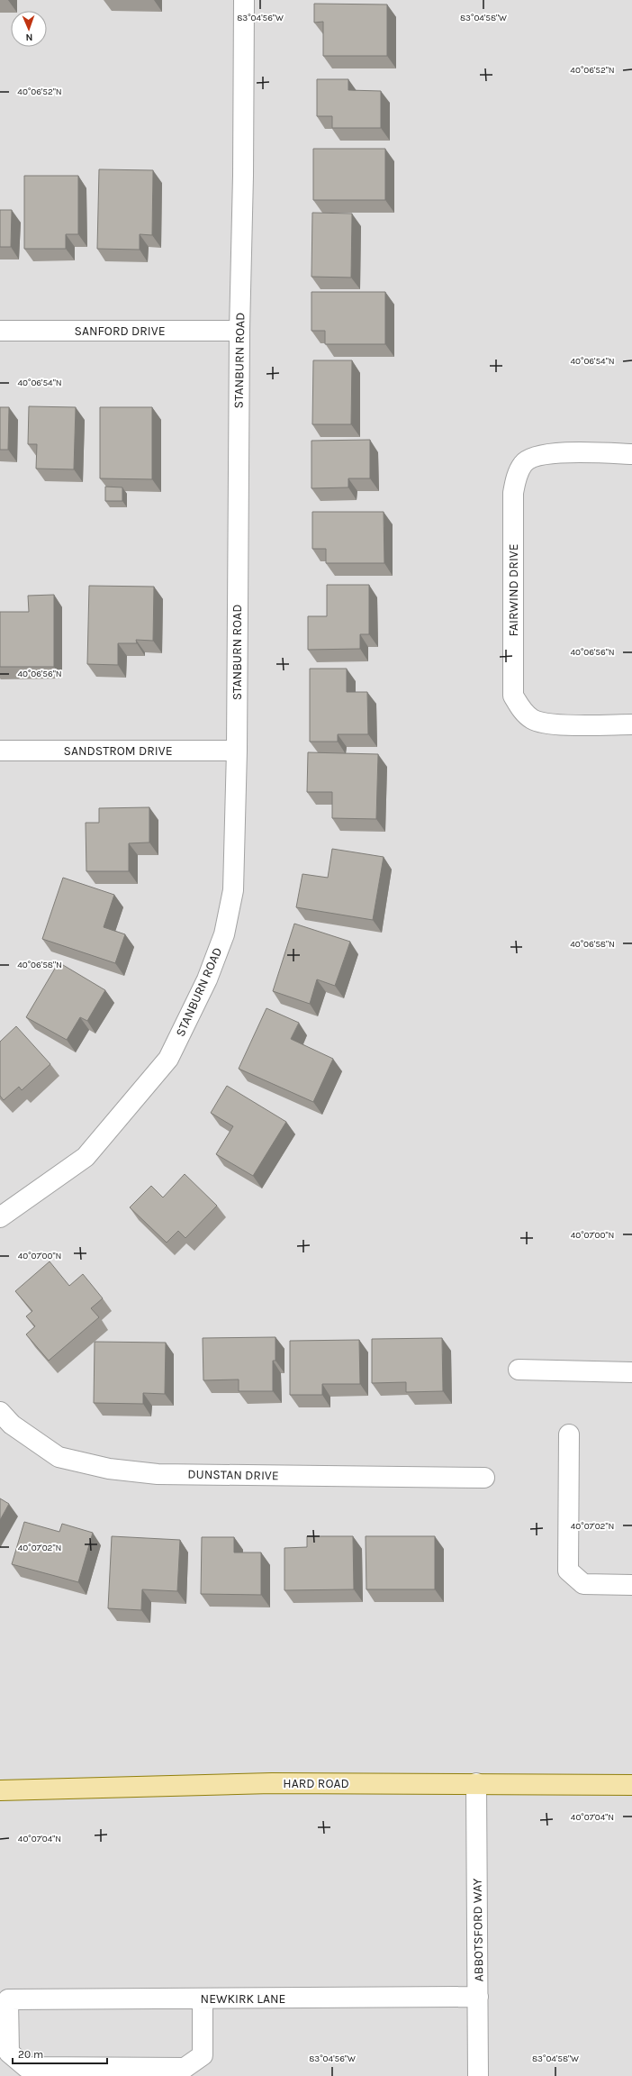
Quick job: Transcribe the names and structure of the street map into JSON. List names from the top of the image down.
{
  "streets": {
    "main road": ["HARD ROAD"],
    "street": [
      "SANFORD DRIVE",
      "STANBURN ROAD",
      "FAIRWIND DRIVE",
      "SANDSTROM DRIVE",
      "DUNSTAN DRIVE",
      "ABBOTSFORD WAY",
      "NEWKIRK LANE"
    ]
  },
  "crossings": [
    ["SANFORD DRIVE", "STANBURN ROAD"],
    ["STANBURN ROAD", "SANDSTROM DRIVE"],
    ["HARD ROAD", "ABBOTSFORD WAY"],
    ["ABBOTSFORD WAY", "NEWKIRK LANE"]
  ],
  "scale_bar": "20 m",
  "north": "bottom",
  "coordinates": [
    "83°04'56\"W",
    "83°04'58\"W",
    "40°06'52\"N",
    "40°06'54\"N",
    "40°06'56\"N",
    "40°06'58\"N",
    "40°07'00\"N",
    "40°07'02\"N",
    "40°07'04\"N"
  ]
}
